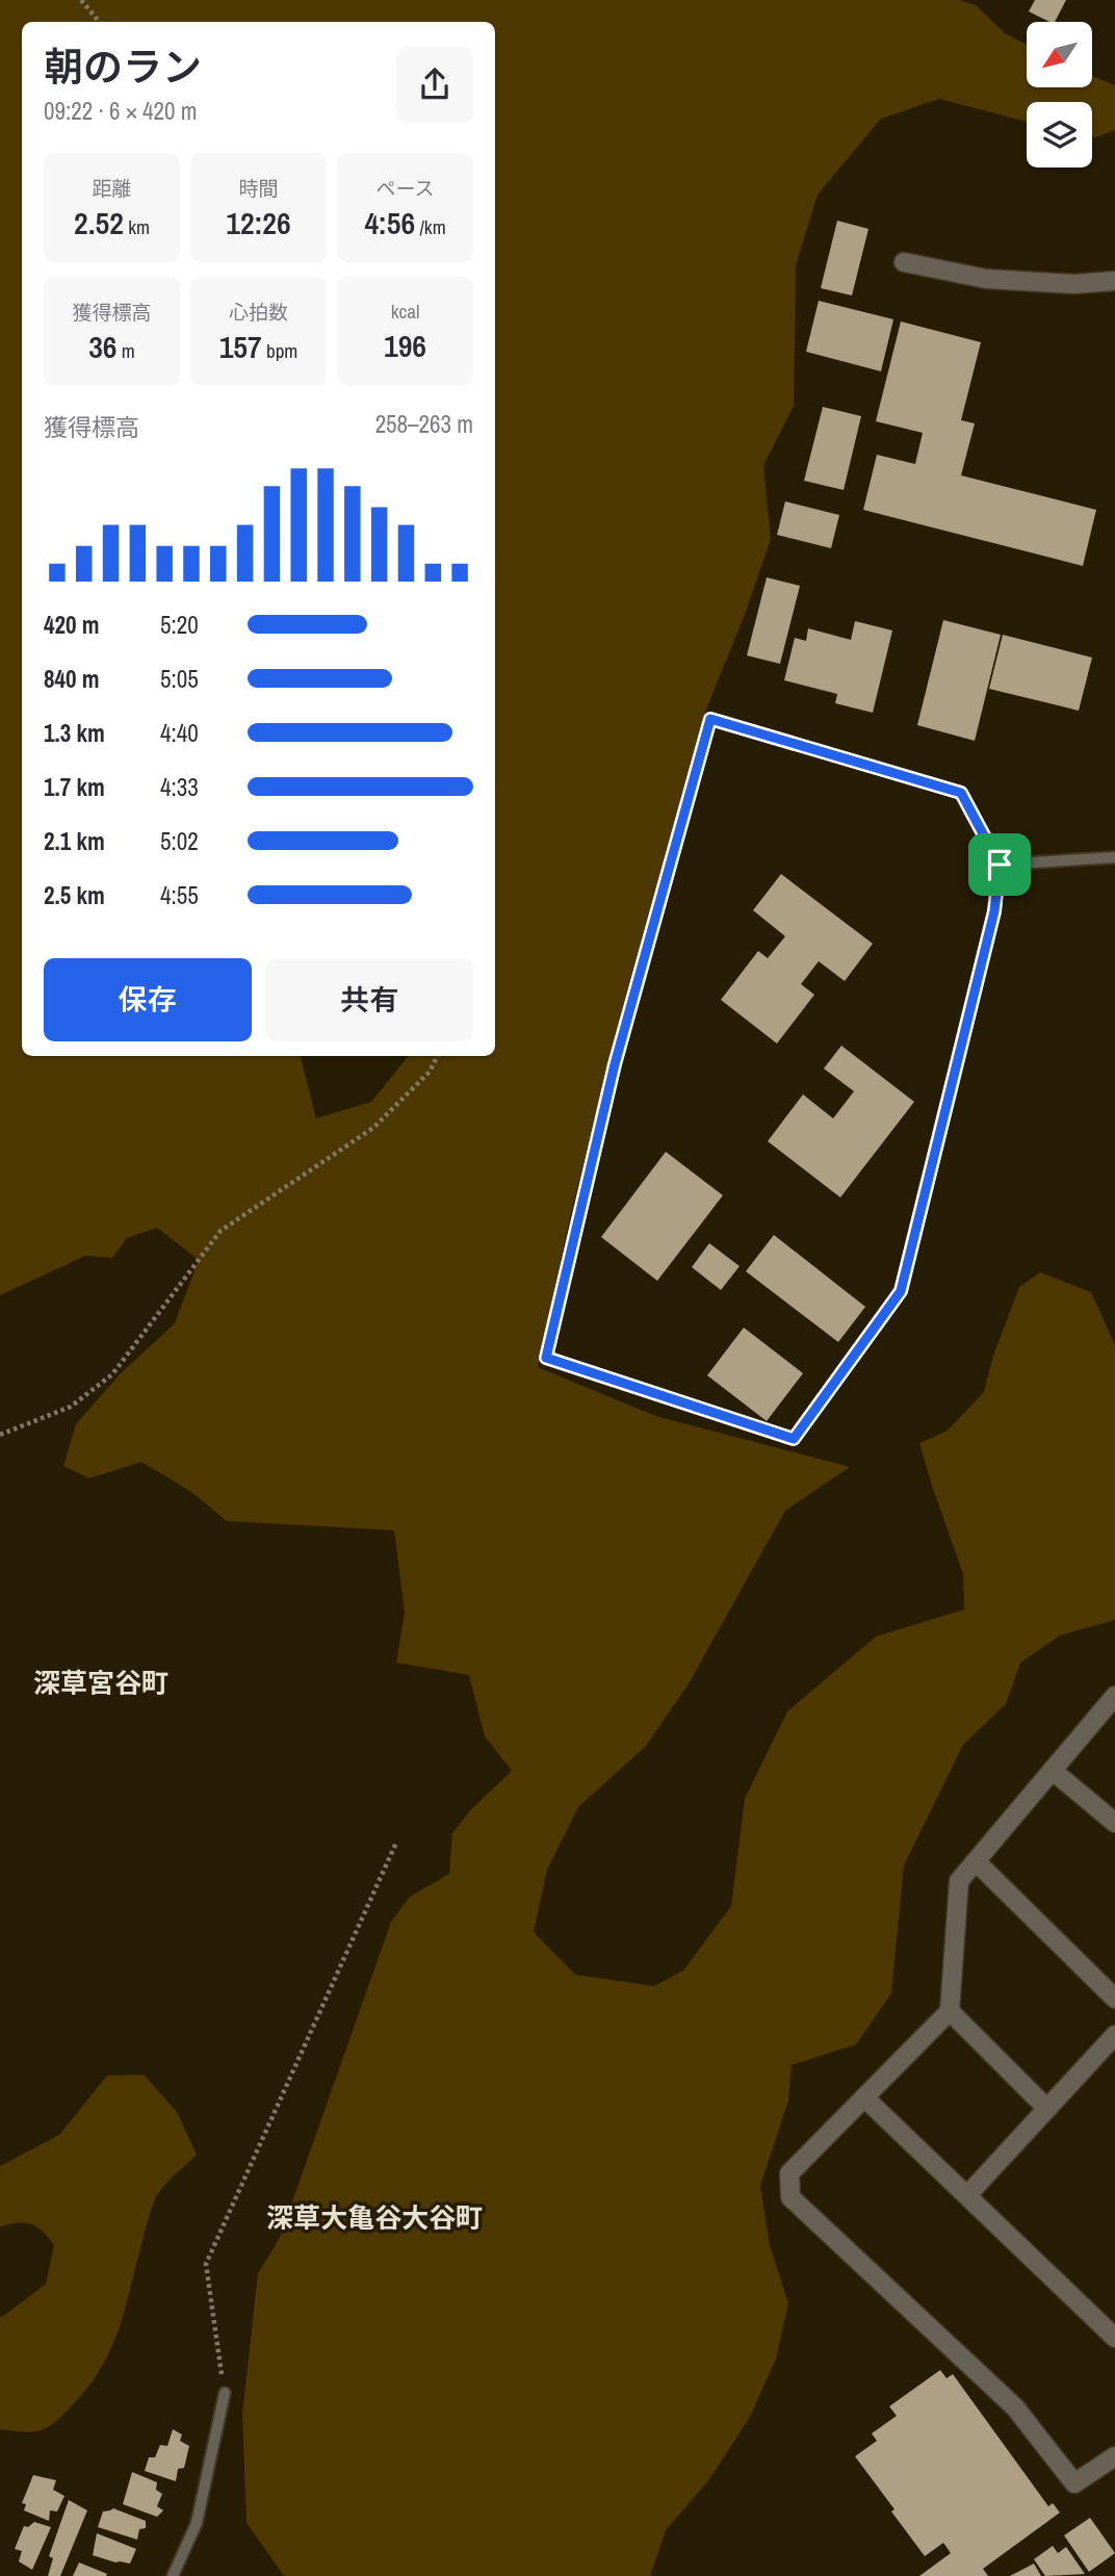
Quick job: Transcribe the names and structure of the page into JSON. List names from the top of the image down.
{
  "districts": ["深草宮谷町", "深草大亀谷大谷町"],
  "north": "bottom left",
  "page": {
    "heading": ["朝のラン", "09:22 · 6 × 420 m"],
    "stats": [
      ["距離", "2.52 km"],
      ["時間", "12:26"],
      ["ペース", "4:56 /km"],
      ["獲得標高", "36 m"],
      ["心拍数", "157 bpm"],
      ["kcal", "196"]
    ],
    "chart": ["獲得標高", "258–263 m"],
    "list": [
      {
        "name": "420 m",
        "note": "5:20"
      },
      {
        "name": "840 m",
        "note": "5:05"
      },
      {
        "name": "1.3 km",
        "note": "4:40"
      },
      {
        "name": "1.7 km",
        "note": "4:33"
      },
      {
        "name": "2.1 km",
        "note": "5:02"
      },
      {
        "name": "2.5 km",
        "note": "4:55"
      }
    ],
    "buttons": ["保存", "共有"]
  }
}
